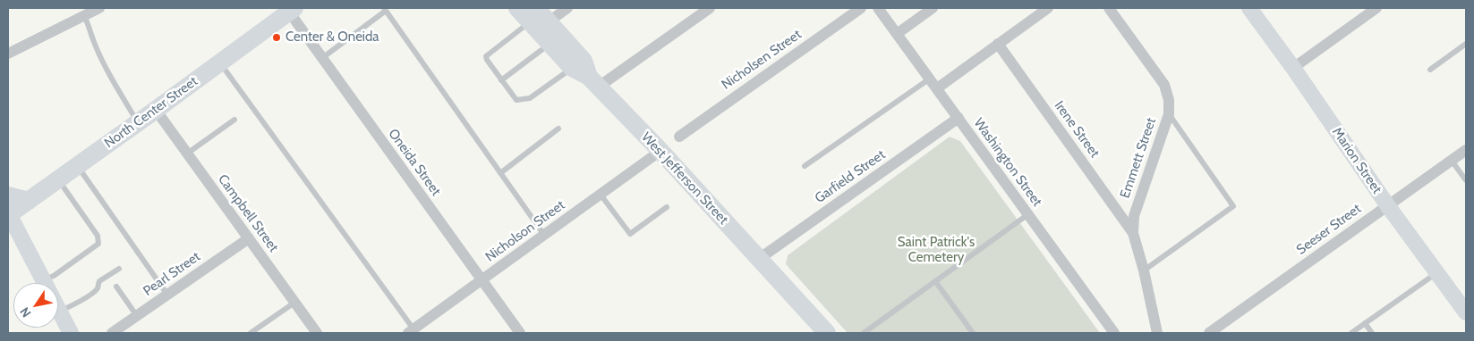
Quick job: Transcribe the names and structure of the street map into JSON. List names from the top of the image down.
{
  "streets": {
    "main road": ["North Center Street", "West Jefferson Street"],
    "street": [
      "Nicholsen Street",
      "Irene Street",
      "Emmett Street",
      "Marion Street",
      "Oneida Street",
      "Washington Street",
      "Garfield Street",
      "Campbell Street",
      "Seeser Street",
      "Nicholson Street",
      "Pearl Street"
    ]
  },
  "crossings": [
    ["North Center Street", "Oneida Street"],
    ["North Center Street", "Campbell Street"],
    ["Irene Street", "Emmett Street"],
    ["Marion Street", "Seeser Street"],
    ["Oneida Street", "Nicholson Street"],
    ["Washington Street", "Garfield Street"],
    ["Garfield Street", "West Jefferson Street"],
    ["West Jefferson Street", "Nicholson Street"],
    ["Campbell Street", "Pearl Street"]
  ],
  "parks": ["Saint Patrick's Cemetery"],
  "places": ["Center & Oneida"],
  "north": "bottom left"
}
